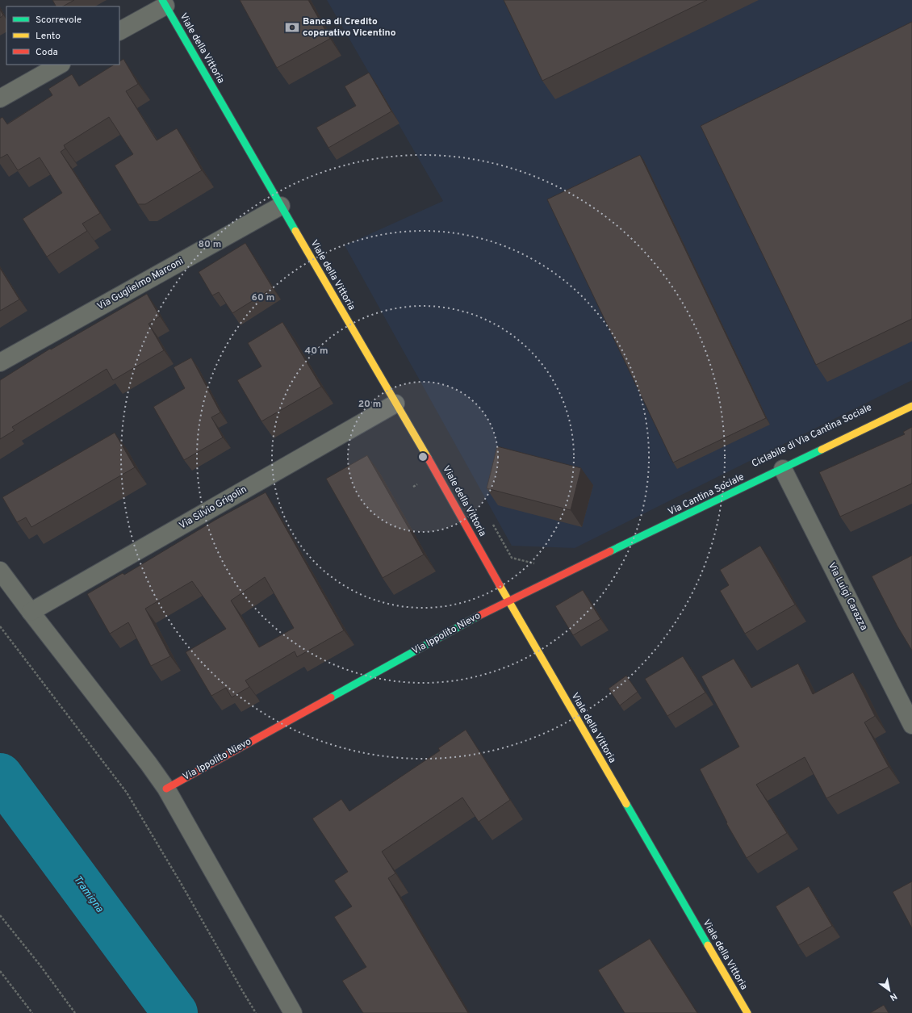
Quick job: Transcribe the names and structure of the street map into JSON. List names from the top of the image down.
{
  "streets": {
    "street": [
      "Viale della Vittoria",
      "Via Guglielmo Marconi",
      "Via Cantina Sociale",
      "Via Silvio Grigolin",
      "Via Luigi Carazza",
      "Via Ippolito Nievo"
    ]
  },
  "crossings": [
    ["Viale della Vittoria", "Via Guglielmo Marconi"],
    ["Viale della Vittoria", "Via Cantina Sociale"],
    ["Viale della Vittoria", "Via Silvio Grigolin"],
    ["Viale della Vittoria", "Via Ippolito Nievo"],
    ["Via Cantina Sociale", "Via Luigi Carazza"],
    ["Via Cantina Sociale", "Via Ippolito Nievo"]
  ],
  "water": ["Tramigna"],
  "places": {
    "bank": ["Banca di Credito coperativo Vicentino"]
  },
  "legend": ["Scorrevole", "Lento", "Coda"],
  "north": "bottom right",
  "rings": [
    "80 m",
    "60 m",
    "40 m",
    "20 m"
  ]
}
